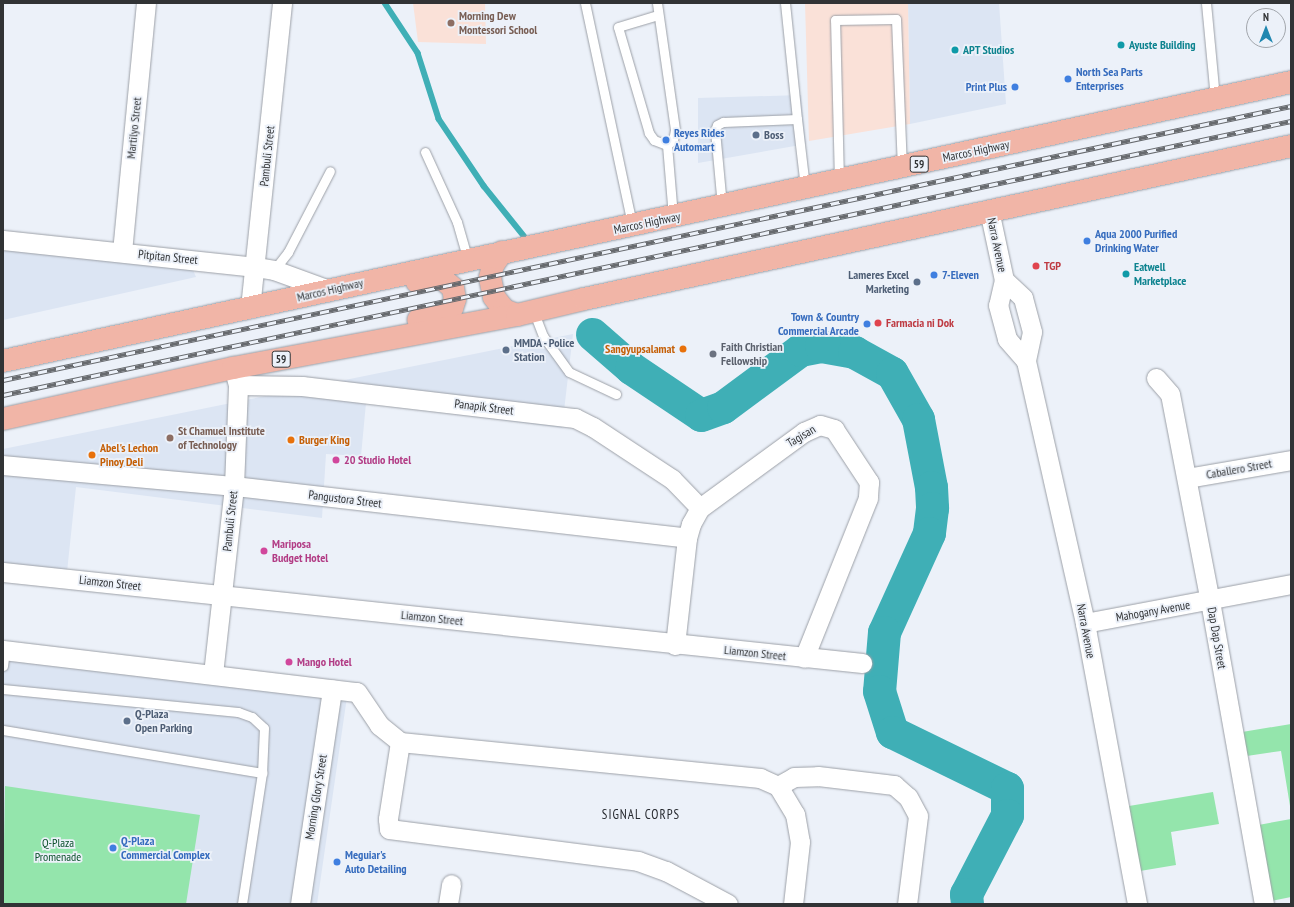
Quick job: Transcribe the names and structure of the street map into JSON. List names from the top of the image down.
{
  "streets": {
    "main road": ["Marcos Highway", "59"],
    "street": [
      "Martilyo Street",
      "Pambuli Street",
      "Narra Avenue",
      "Pitpitan Street",
      "Panapik Street",
      "Tagisan",
      "Caballero Street",
      "Pangustora Street",
      "Liamzon Street",
      "Mahogany Avenue",
      "Dap Dap Street",
      "Morning Glory Street"
    ]
  },
  "crossings": [
    ["Martilyo Street", "Pitpitan Street"],
    ["Marcos Highway", "Pambuli Street"],
    ["Marcos Highway", "Pitpitan Street"],
    ["Pambuli Street", "59"],
    ["Pambuli Street", "Pitpitan Street"],
    ["Pambuli Street", "Panapik Street"],
    ["Pambuli Street", "Pangustora Street"],
    ["Pambuli Street", "Liamzon Street"],
    ["59", "Narra Avenue"],
    ["59", "Panapik Street"],
    ["Narra Avenue", "Mahogany Avenue"],
    ["Panapik Street", "Tagisan"],
    ["Tagisan", "Pangustora Street"],
    ["Tagisan", "Liamzon Street"],
    ["Caballero Street", "Dap Dap Street"],
    ["Mahogany Avenue", "Dap Dap Street"]
  ],
  "districts": ["SIGNAL CORPS"],
  "parks": ["Q-Plaza Promenade"],
  "places": [
    "Morning Dew Montessori School",
    "Ayuste Building",
    "APT Studios",
    "North Sea Parts Enterprises",
    "Print Plus",
    "Boss",
    "Reyes Rides Automart",
    "Aqua 2000 Purified Drinking Water",
    "TGP",
    "Eatwell Marketplace",
    "7-Eleven",
    "Lameres Excel Marketing",
    "Farmacia ni Dok",
    "Town & Country Commercial Arcade",
    "Sangyupsalamat",
    "MMDA - Police Station",
    "Faith Christian Fellowship",
    "St Chamuel Institute of Technology",
    "Burger King",
    "Abel's Lechon Pinoy Deli",
    "20 Studio Hotel",
    "Mariposa Budget Hotel",
    "Mango Hotel",
    "Q-Plaza Open Parking",
    "Q-Plaza Commercial Complex",
    "Meguiar's Auto Detailing"
  ],
  "north": "top"
}
